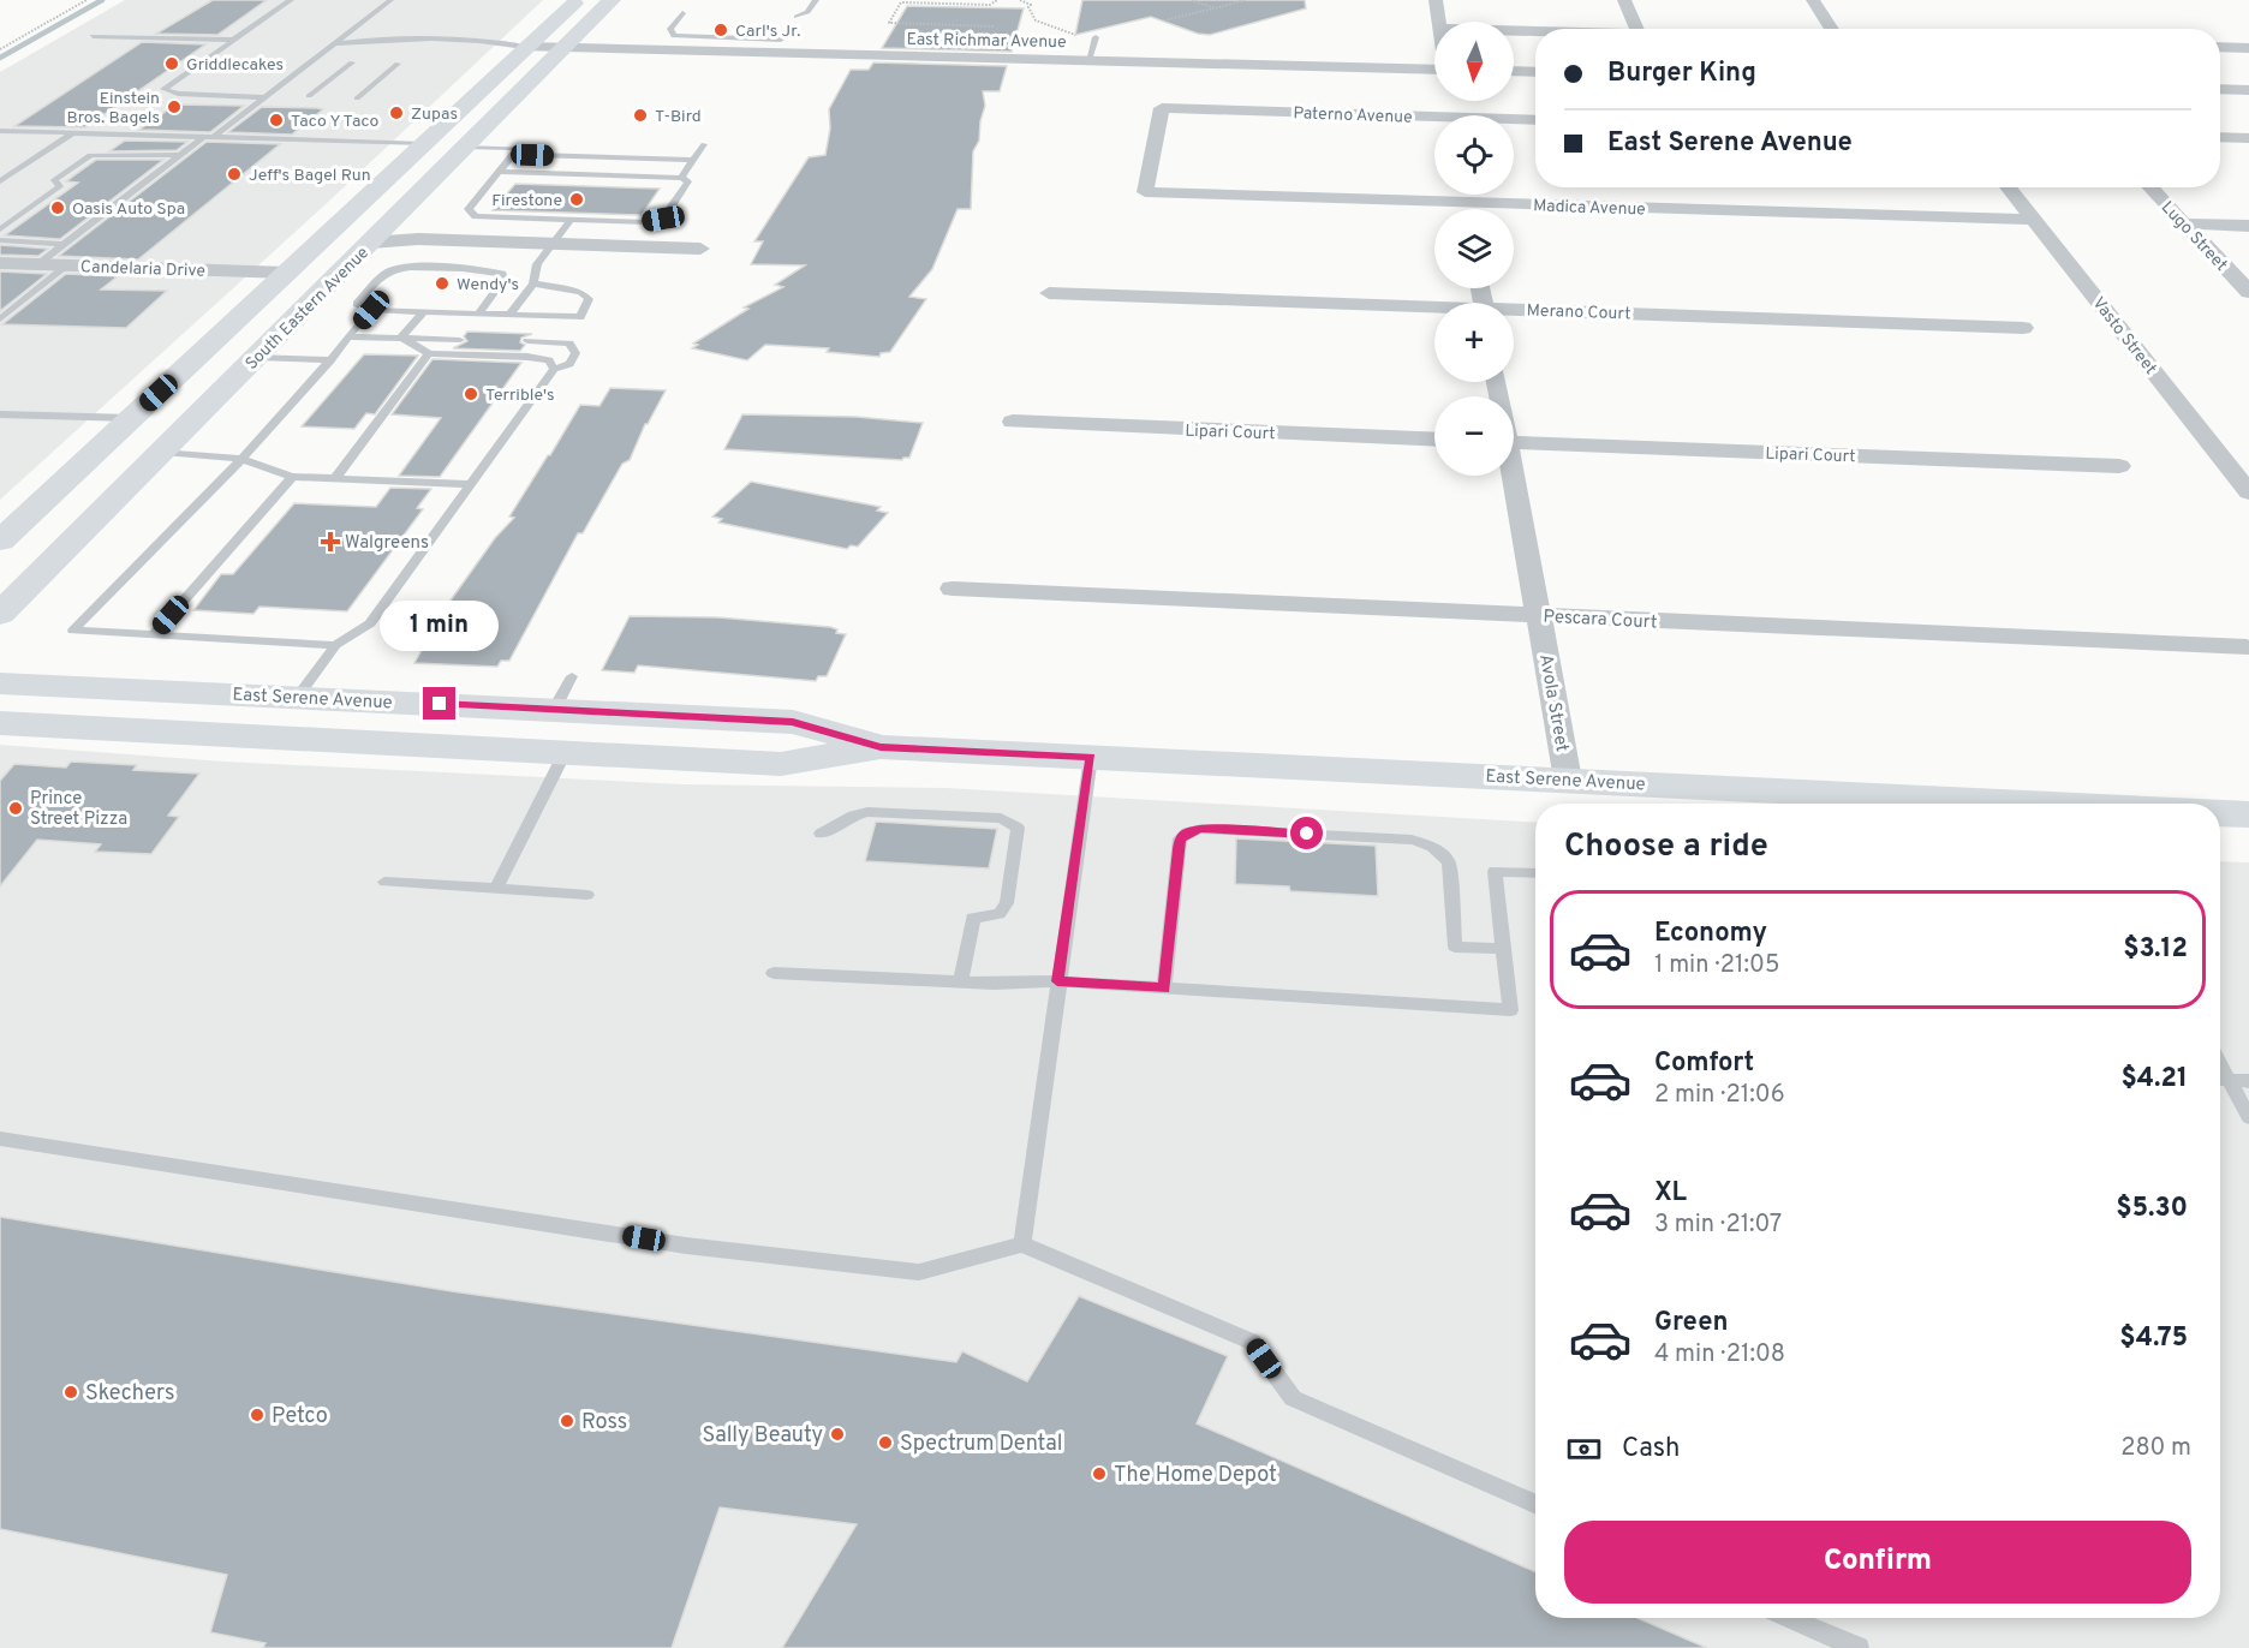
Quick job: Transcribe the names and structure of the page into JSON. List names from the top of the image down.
{
  "streets": {
    "main road": ["South Eastern Avenue", "East Serene Avenue"],
    "street": [
      "East Richmar Avenue",
      "Paterno Avenue",
      "Madica Avenue",
      "Lugo Street",
      "Candelaria Drive",
      "Merano Court",
      "Vasto Street",
      "Lipari Court",
      "Pescara Court",
      "Avola Street"
    ]
  },
  "crossings": [
    ["East Richmar Avenue", "South Eastern Avenue"],
    ["Paterno Avenue", "Madica Avenue"],
    ["Madica Avenue", "Vasto Street"],
    ["Candelaria Drive", "South Eastern Avenue"],
    ["Pescara Court", "Avola Street"],
    ["East Serene Avenue", "Avola Street"]
  ],
  "places": {
    "other": [
      "Carl's Jr.",
      "Griddlecakes",
      "Einstein Bros. Bagels",
      "Zupas",
      "T-Bird",
      "Taco Y Taco",
      "Jeff's Bagel Run",
      "Firestone",
      "Oasis Auto Spa",
      "Wendy's",
      "Terrible's",
      "Prince Street Pizza",
      "Skechers",
      "Petco",
      "Ross",
      "Sally Beauty",
      "Spectrum Dental",
      "The Home Depot"
    ],
    "health": ["Walgreens"]
  },
  "north": "bottom",
  "page": {
    "map_buttons": ["+", "−"],
    "banner": ["Burger King", "East Serene Avenue"],
    "bubble": "1 min",
    "heading": "Choose a ride",
    "list": [
      {
        "name": "Economy",
        "note": "1 min · 21:05",
        "value": "$3.12"
      },
      {
        "name": "Comfort",
        "note": "2 min · 21:06",
        "value": "$4.21"
      },
      {
        "name": "XL",
        "note": "3 min · 21:07",
        "value": "$5.30"
      },
      {
        "name": "Green",
        "note": "4 min · 21:08",
        "value": "$4.75"
      }
    ],
    "pay": ["Cash", "280 m"],
    "buttons": "Confirm"
  }
}
